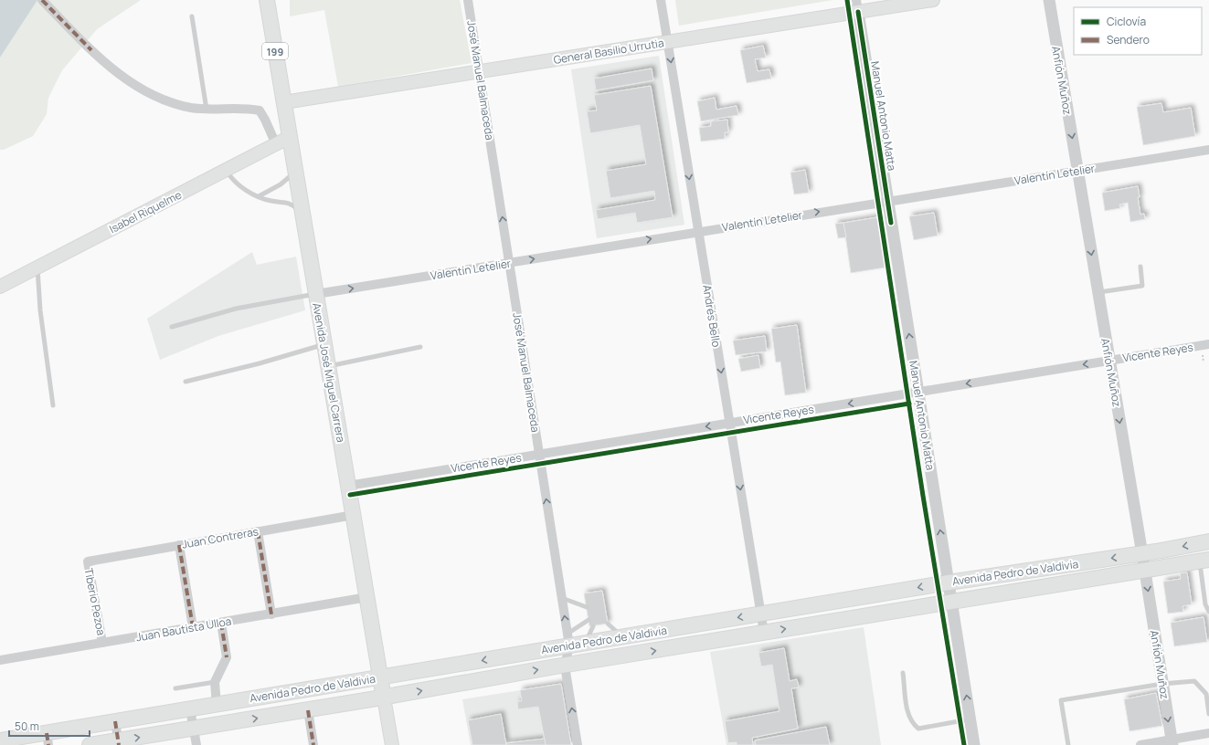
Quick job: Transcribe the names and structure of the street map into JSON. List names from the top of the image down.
{
  "streets": {
    "main road": [
      "199",
      "General Basilio Urrutia",
      "Isabel Riquelme",
      "Avenida José Miguel Carrera",
      "Avenida Pedro de Valdivia"
    ],
    "street": [
      "José Manuel Balmaceda",
      "Anfión Muñoz",
      "Manuel Antonio Matta",
      "Valentín Letelier",
      "Andrés Bello",
      "Vicente Reyes",
      "Juan Contreras",
      "Tiberio Pezoa",
      "Juan Bautista Ulloa"
    ]
  },
  "crossings": [
    ["General Basilio Urrutia", "José Manuel Balmaceda"],
    ["General Basilio Urrutia", "Manuel Antonio Matta"],
    ["General Basilio Urrutia", "Andrés Bello"],
    ["General Basilio Urrutia", "Avenida José Miguel Carrera"],
    ["José Manuel Balmaceda", "Valentín Letelier"],
    ["José Manuel Balmaceda", "Vicente Reyes"],
    ["José Manuel Balmaceda", "Avenida Pedro de Valdivia"],
    ["Anfión Muñoz", "Valentín Letelier"],
    ["Anfión Muñoz", "Vicente Reyes"],
    ["Anfión Muñoz", "Avenida Pedro de Valdivia"],
    ["Manuel Antonio Matta", "Valentín Letelier"],
    ["Manuel Antonio Matta", "Vicente Reyes"],
    ["Manuel Antonio Matta", "Avenida Pedro de Valdivia"],
    ["Valentín Letelier", "Andrés Bello"],
    ["Valentín Letelier", "Avenida José Miguel Carrera"],
    ["Isabel Riquelme", "Avenida José Miguel Carrera"],
    ["Andrés Bello", "Vicente Reyes"],
    ["Andrés Bello", "Avenida Pedro de Valdivia"],
    ["Vicente Reyes", "Avenida José Miguel Carrera"],
    ["Avenida José Miguel Carrera", "Juan Contreras"],
    ["Avenida José Miguel Carrera", "Avenida Pedro de Valdivia"],
    ["Avenida José Miguel Carrera", "Juan Bautista Ulloa"],
    ["Juan Contreras", "Tiberio Pezoa"],
    ["Tiberio Pezoa", "Juan Bautista Ulloa"]
  ],
  "one_way": [
    "José Manuel Balmaceda",
    "Anfión Muñoz",
    "Manuel Antonio Matta",
    "Valentín Letelier",
    "Andrés Bello",
    "Vicente Reyes"
  ],
  "legend": ["Ciclovía", "Sendero"],
  "scale_bar": "50 m"
}
